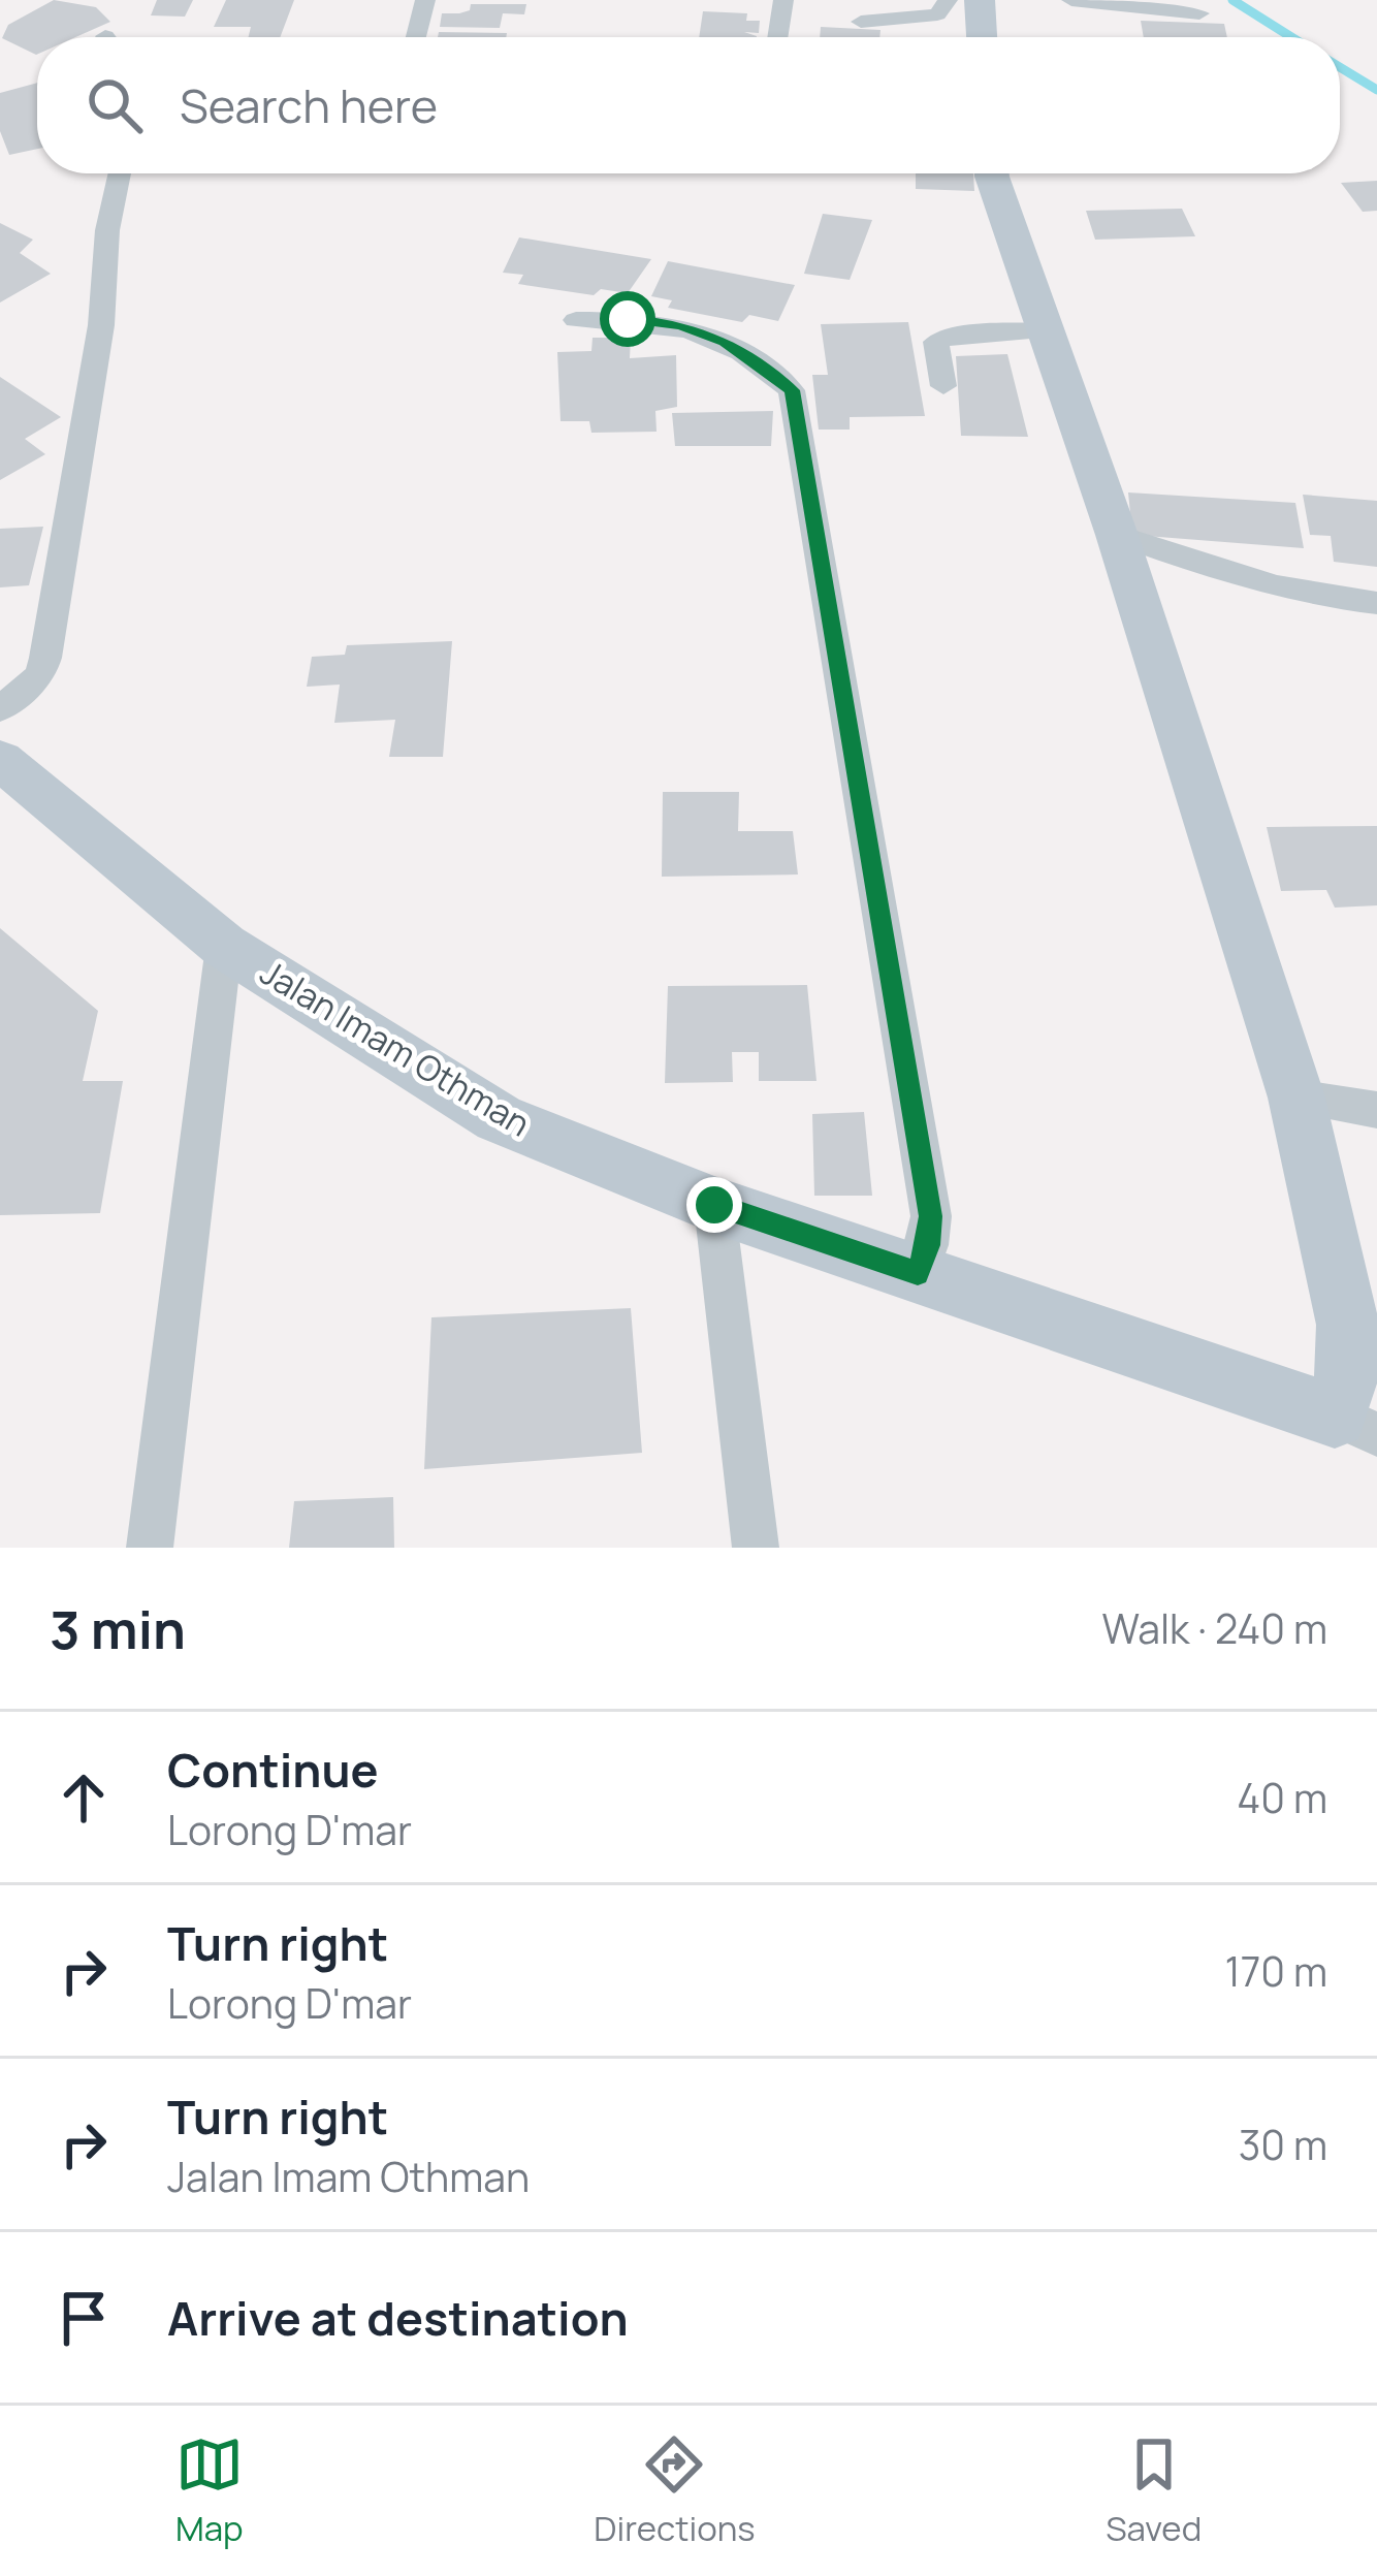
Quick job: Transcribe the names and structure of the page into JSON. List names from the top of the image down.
{
  "streets": {
    "street": ["Jalan Imam Othman"]
  },
  "page": {
    "search": "Search here",
    "heading": ["3 min", "Walk · 240 m"],
    "list": [
      ["Continue", "Lorong D'mar", "40 m"],
      ["Turn right", "Lorong D'mar", "170 m"],
      ["Turn right", "Jalan Imam Othman", "30 m"],
      "Arrive at destination"
    ],
    "nav": ["Map", "Directions", "Saved"]
  }
}
